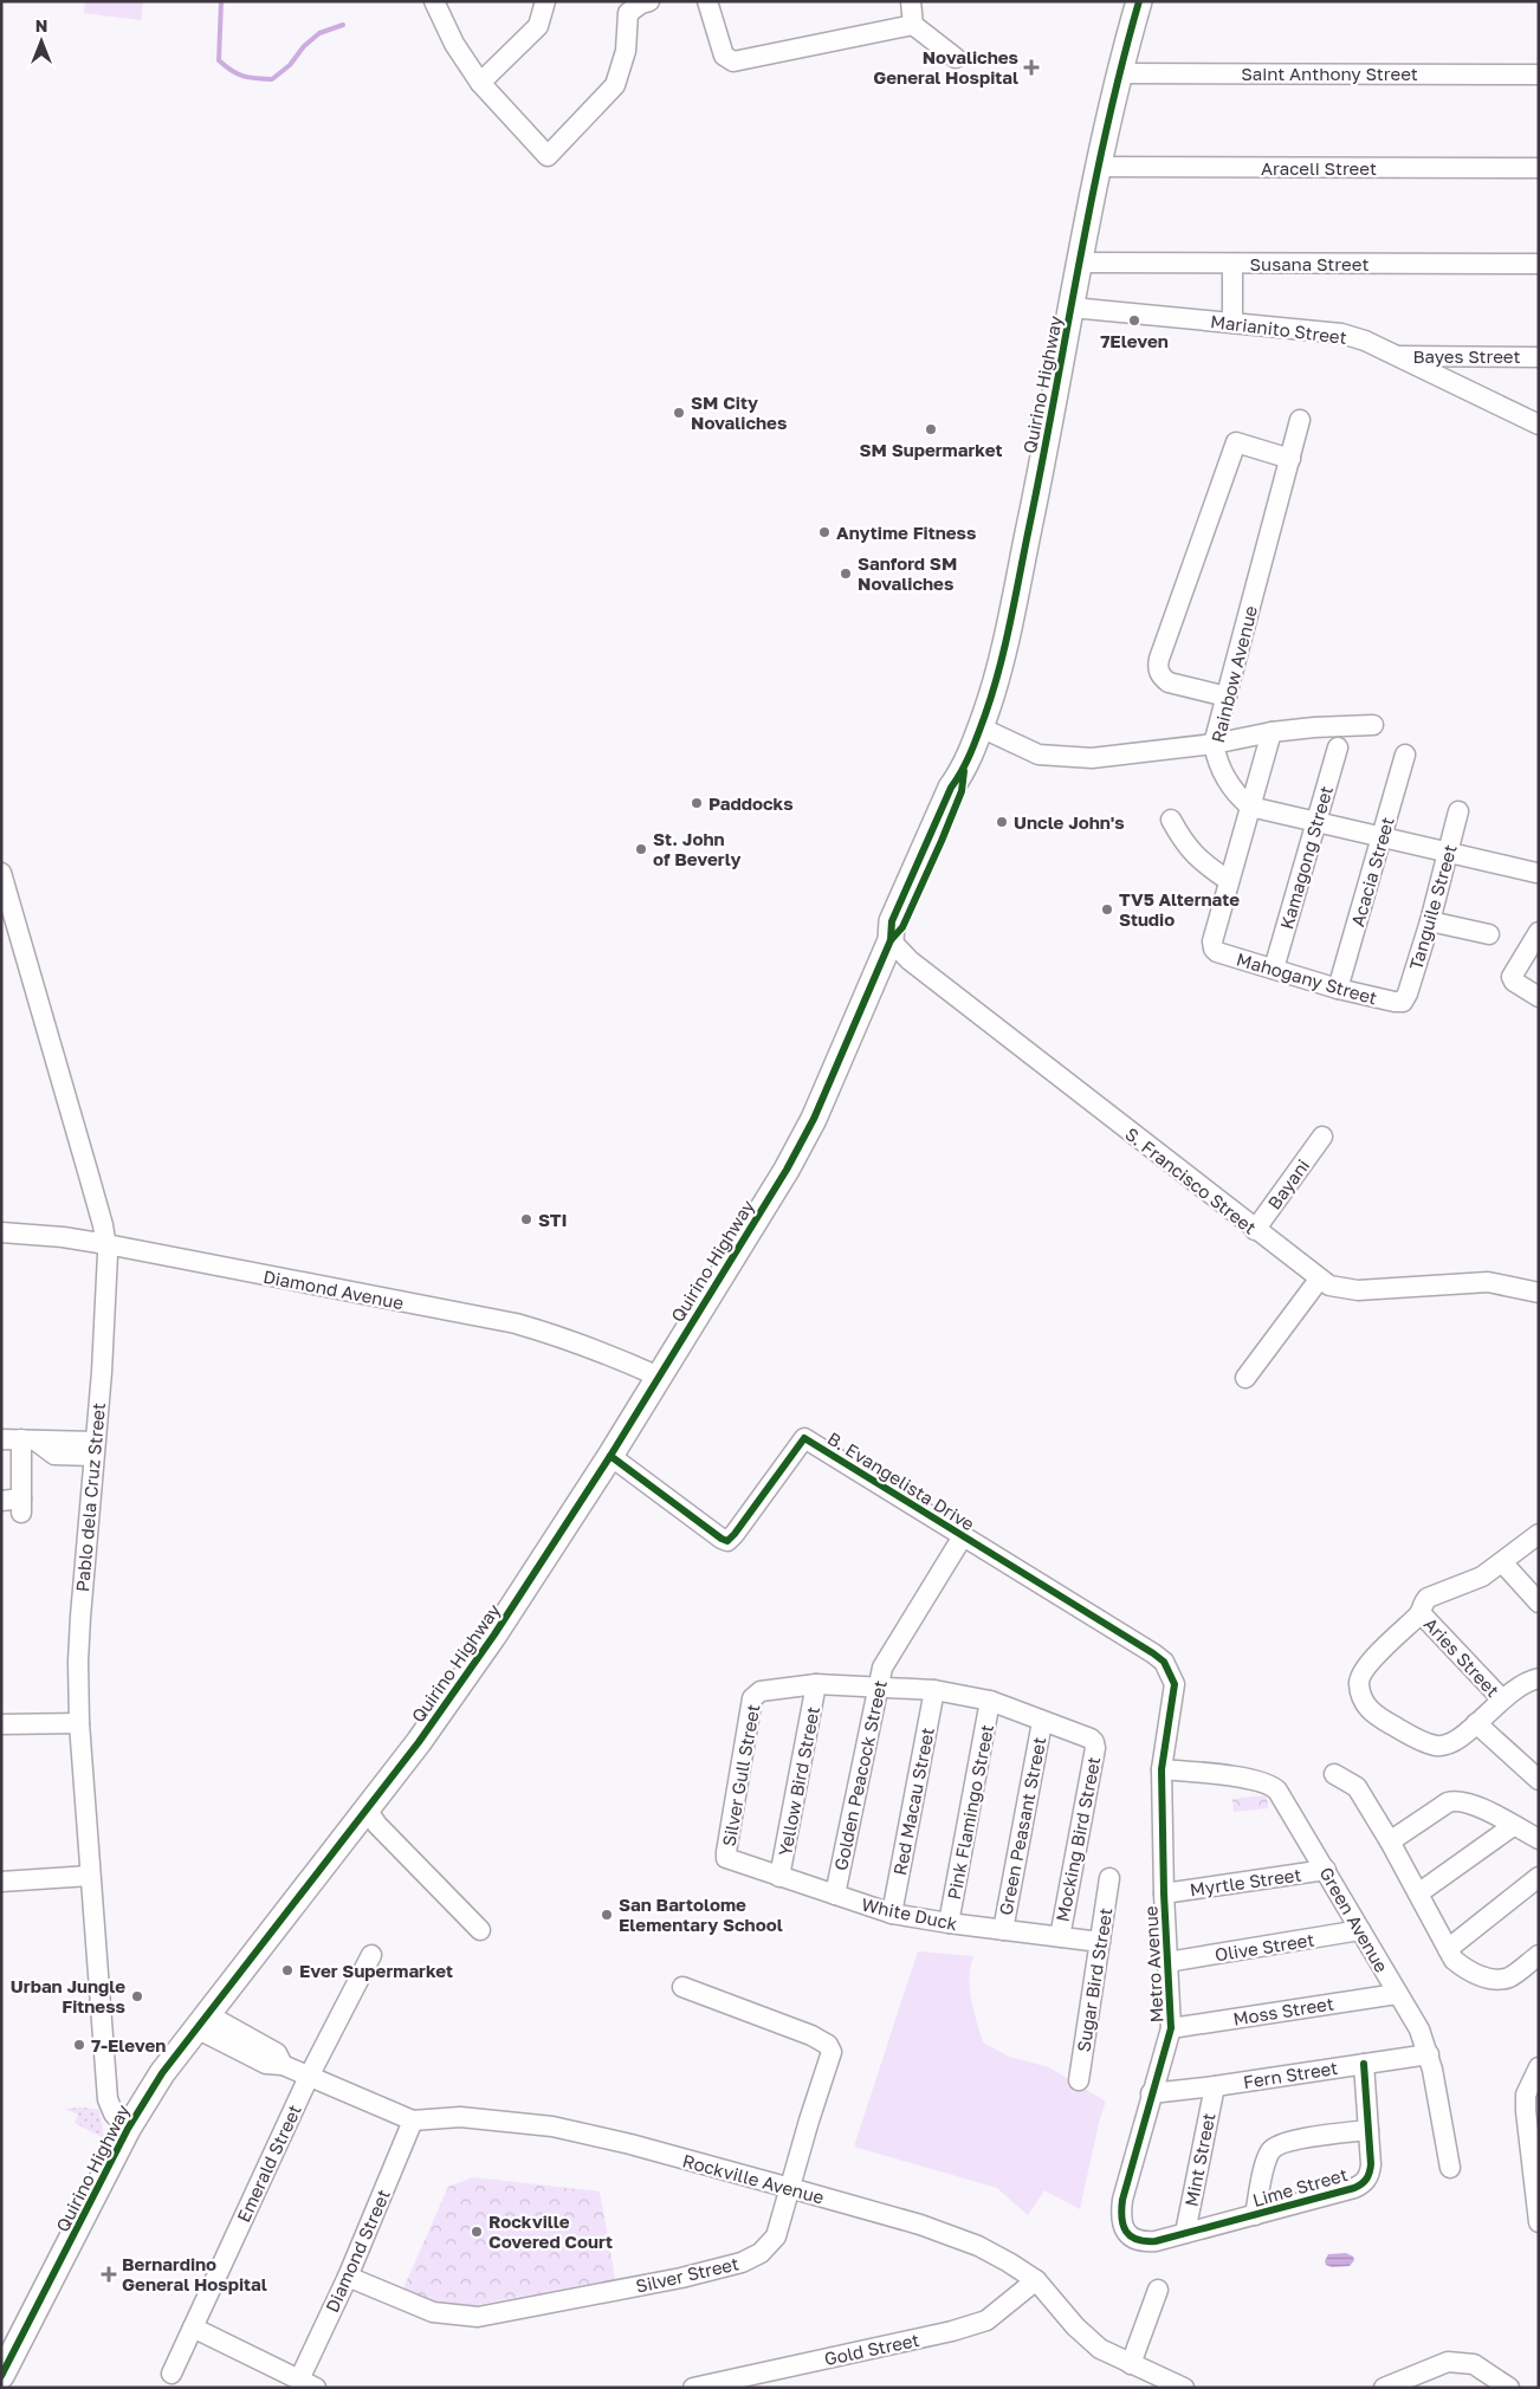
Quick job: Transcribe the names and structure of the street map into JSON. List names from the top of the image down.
{
  "streets": {
    "main road": ["Quirino Highway"],
    "street": [
      "Saint Anthony Street",
      "Araceli Street",
      "Susana Street",
      "Marianito Street",
      "Bayes Street",
      "Rainbow Avenue",
      "Kamagong Street",
      "Acacia Street",
      "Tanguile Street",
      "Mahogany Street",
      "S. Francisco Street",
      "Bayani",
      "Diamond Avenue",
      "B. Evangelista Drive",
      "Pablo dela Cruz Street",
      "Aries Street",
      "Silver Gull Street",
      "Golden Peacock Street",
      "Yellow Bird Street",
      "Red Macau Street",
      "Pink Flamingo Street",
      "Green Peasant Street",
      "Mocking Bird Street",
      "Myrtle Street",
      "White Duck",
      "Green Avenue",
      "Olive Street",
      "Metro Avenue",
      "Sugar Bird Street",
      "Moss Street",
      "Fern Street",
      "Mint Street",
      "Emerald Street",
      "Rockville Avenue",
      "Lime Street",
      "Diamond Street",
      "Silver Street",
      "Gold Street"
    ]
  },
  "crossings": [
    ["Saint Anthony Street", "Quirino Highway"],
    ["Araceli Street", "Quirino Highway"],
    ["Susana Street", "Quirino Highway"],
    ["Marianito Street", "Bayes Street"],
    ["Marianito Street", "Quirino Highway"],
    ["Quirino Highway", "S. Francisco Street"],
    ["Quirino Highway", "Diamond Avenue"],
    ["Quirino Highway", "B. Evangelista Drive"],
    ["Quirino Highway", "Pablo dela Cruz Street"],
    ["Quirino Highway", "Rockville Avenue"],
    ["Kamagong Street", "Mahogany Street"],
    ["Acacia Street", "Mahogany Street"],
    ["Tanguile Street", "Mahogany Street"],
    ["S. Francisco Street", "Bayani"],
    ["Diamond Avenue", "Pablo dela Cruz Street"],
    ["B. Evangelista Drive", "Golden Peacock Street"],
    ["B. Evangelista Drive", "Metro Avenue"],
    ["Silver Gull Street", "Yellow Bird Street"],
    ["Silver Gull Street", "White Duck"],
    ["Golden Peacock Street", "White Duck"],
    ["Yellow Bird Street", "White Duck"],
    ["Red Macau Street", "White Duck"],
    ["Pink Flamingo Street", "White Duck"],
    ["Green Peasant Street", "Mocking Bird Street"],
    ["Green Peasant Street", "White Duck"],
    ["Mocking Bird Street", "White Duck"],
    ["Myrtle Street", "Green Avenue"],
    ["Myrtle Street", "Metro Avenue"],
    ["White Duck", "Sugar Bird Street"],
    ["Green Avenue", "Olive Street"],
    ["Green Avenue", "Metro Avenue"],
    ["Green Avenue", "Moss Street"],
    ["Green Avenue", "Fern Street"],
    ["Olive Street", "Metro Avenue"],
    ["Metro Avenue", "Moss Street"],
    ["Metro Avenue", "Fern Street"],
    ["Metro Avenue", "Lime Street"],
    ["Fern Street", "Mint Street"],
    ["Fern Street", "Lime Street"],
    ["Mint Street", "Lime Street"],
    ["Emerald Street", "Rockville Avenue"],
    ["Rockville Avenue", "Diamond Street"],
    ["Rockville Avenue", "Silver Street"],
    ["Rockville Avenue", "Gold Street"],
    ["Diamond Street", "Silver Street"]
  ],
  "places": {
    "health": ["Novaliches General Hospital", "Bernardino General Hospital"],
    "other": [
      "7Eleven",
      "SM City Novaliches",
      "SM Supermarket",
      "Anytime Fitness",
      "Sanford SM Novaliches",
      "Paddocks",
      "Uncle John's",
      "St. John of Beverly",
      "TV5 Alternate Studio",
      "STI",
      "San Bartolome Elementary School",
      "Ever Supermarket",
      "Urban Jungle Fitness",
      "7-Eleven",
      "Rockville Covered Court"
    ]
  },
  "north": "top"
}
